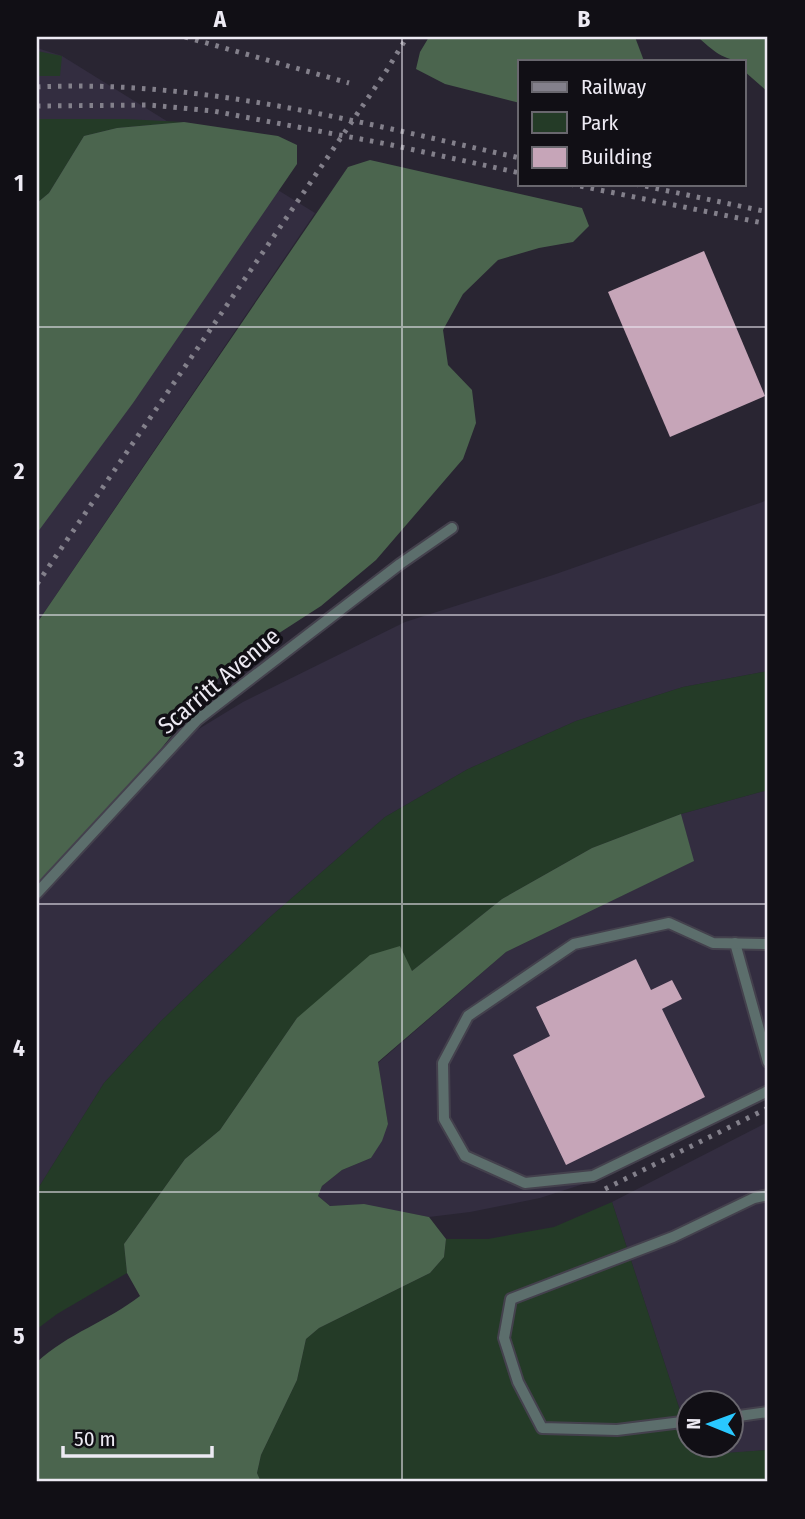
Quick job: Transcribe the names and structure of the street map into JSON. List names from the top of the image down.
{
  "streets": {
    "lane": ["Scarritt Avenue"]
  },
  "legend": ["Railway", "Park", "Building"],
  "scale_bar": "50 m",
  "north": "left",
  "grid": {
    "columns": ["A", "B"],
    "rows": [
      "1",
      "2",
      "3",
      "4",
      "5"
    ]
  }
}
